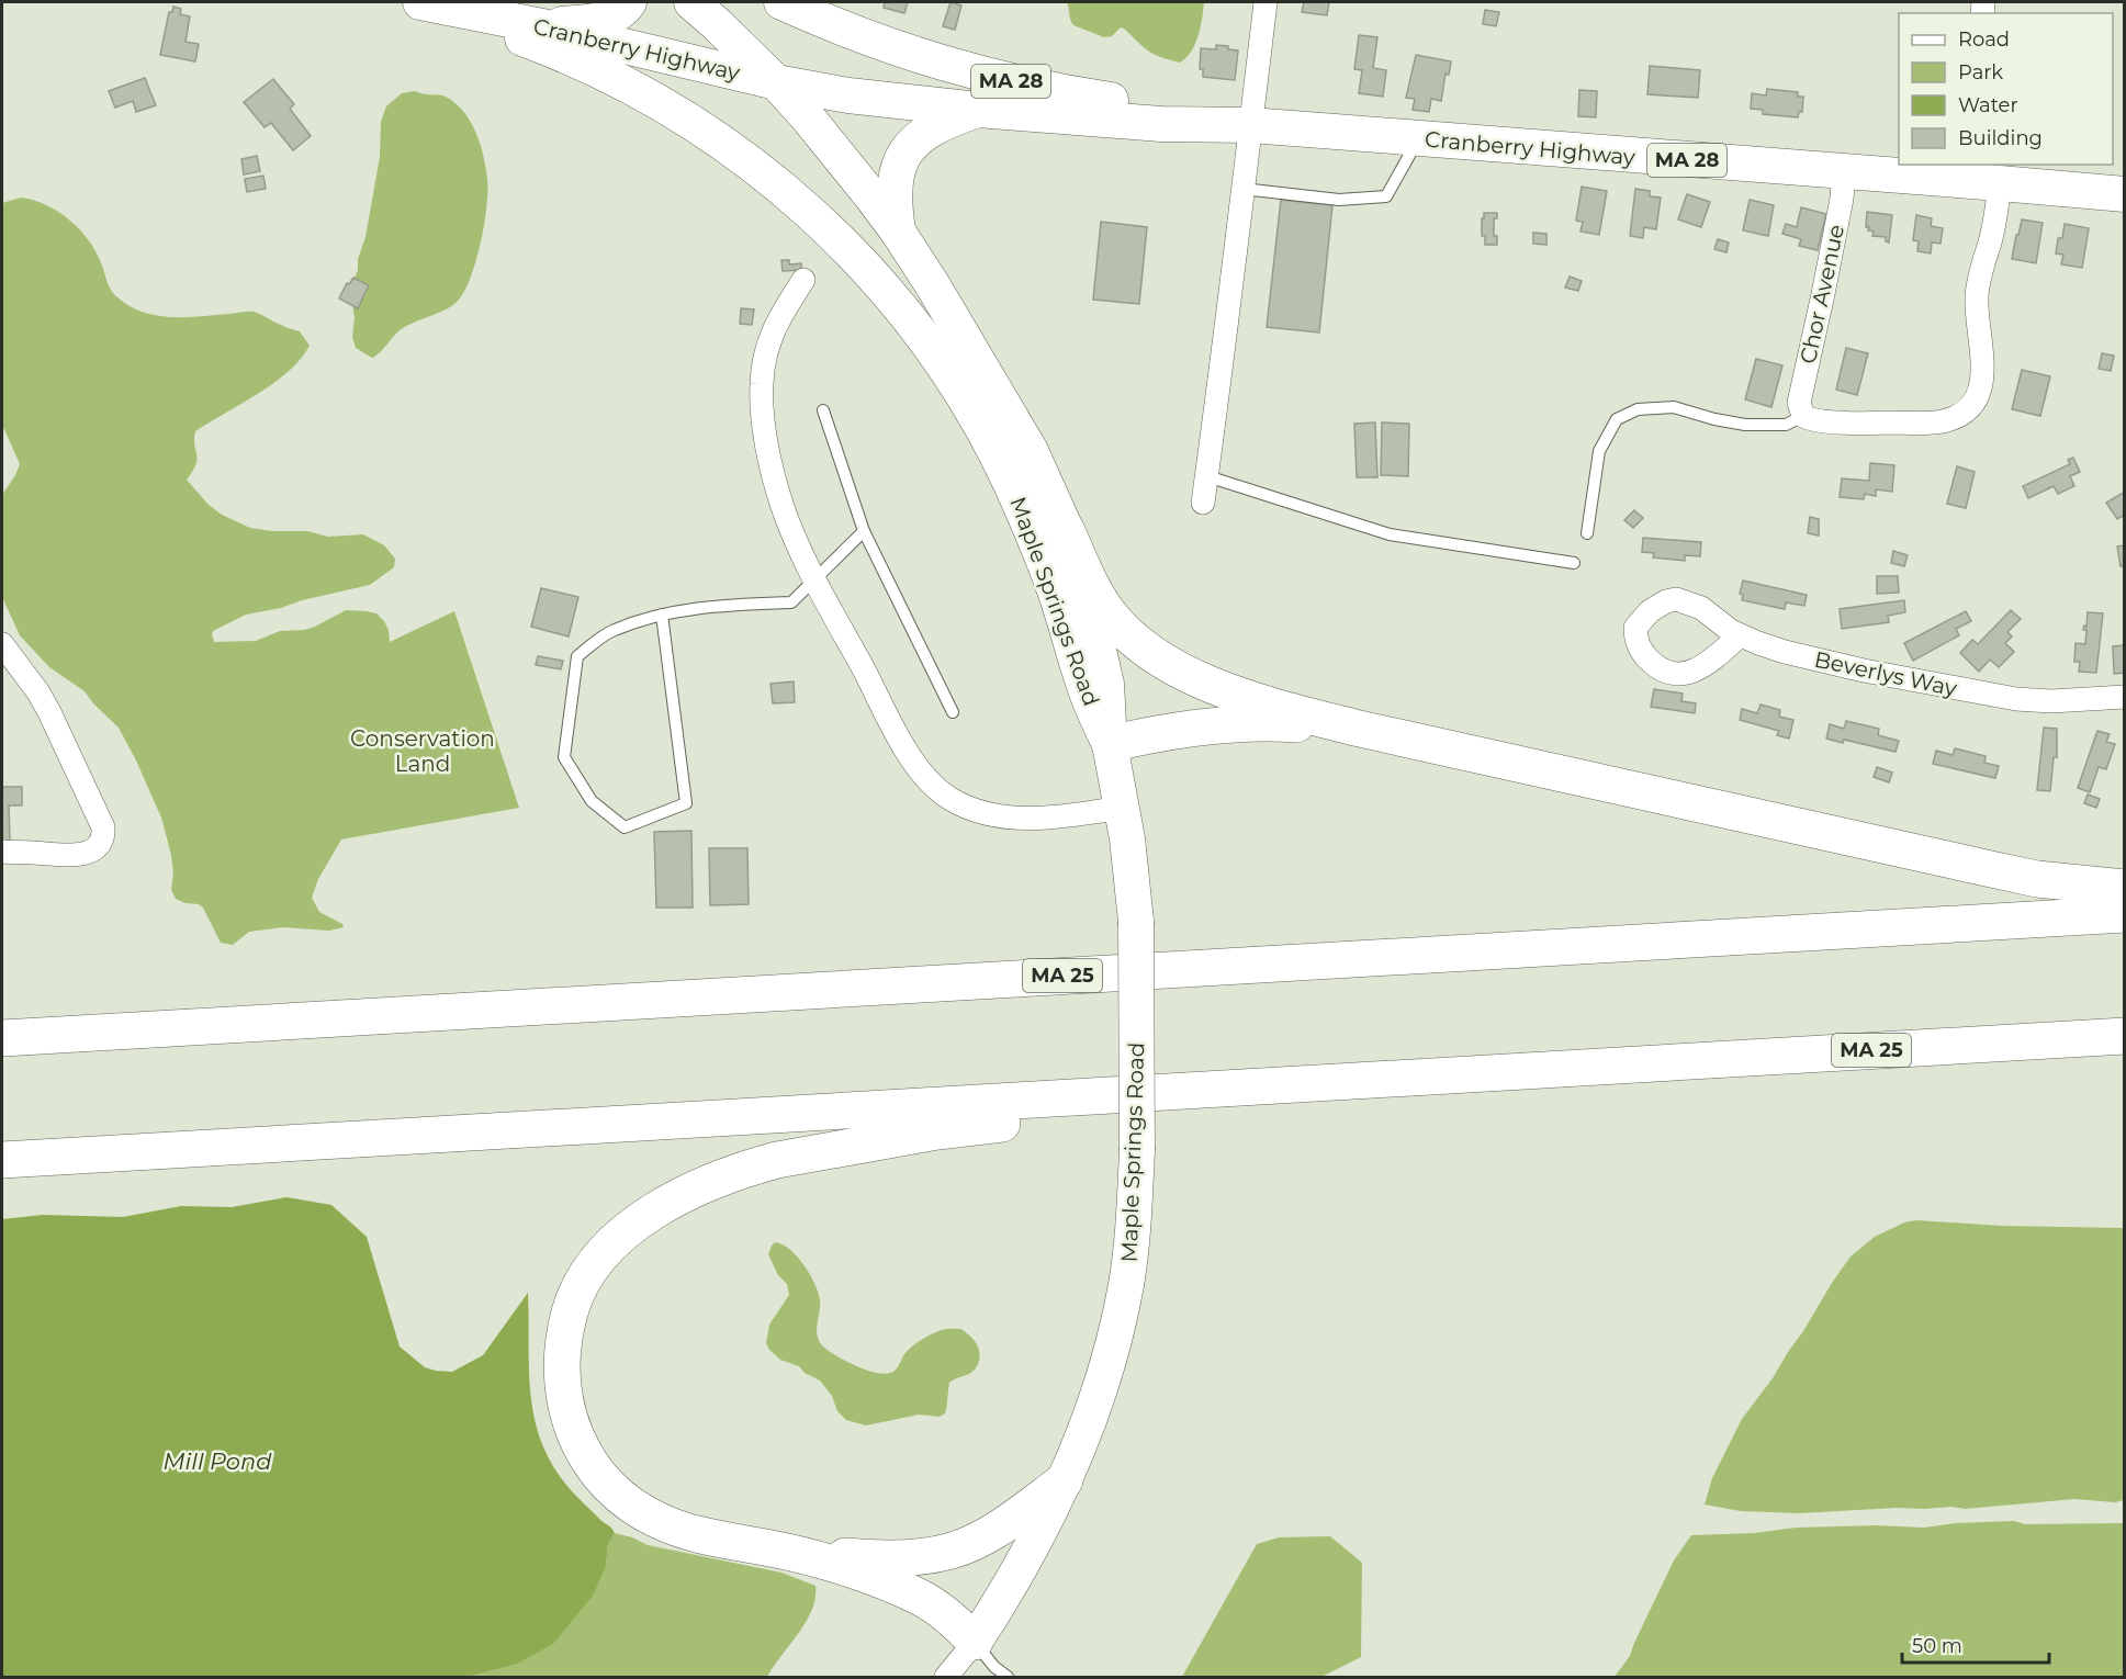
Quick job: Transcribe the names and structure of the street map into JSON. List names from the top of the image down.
{
  "streets": {
    "highway": ["MA 25"],
    "main road": ["Cranberry Highway", "MA 28", "Maple Springs Road"],
    "street": ["Chor Avenue", "Beverlys Way"]
  },
  "crossings": [
    ["Cranberry Highway", "Chor Avenue"],
    ["Cranberry Highway", "Maple Springs Road"]
  ],
  "water": ["Mill Pond"],
  "parks": ["Conservation Land"],
  "legend": [
    "Road",
    "Park",
    "Water",
    "Building"
  ],
  "scale_bar": "50 m"
}
